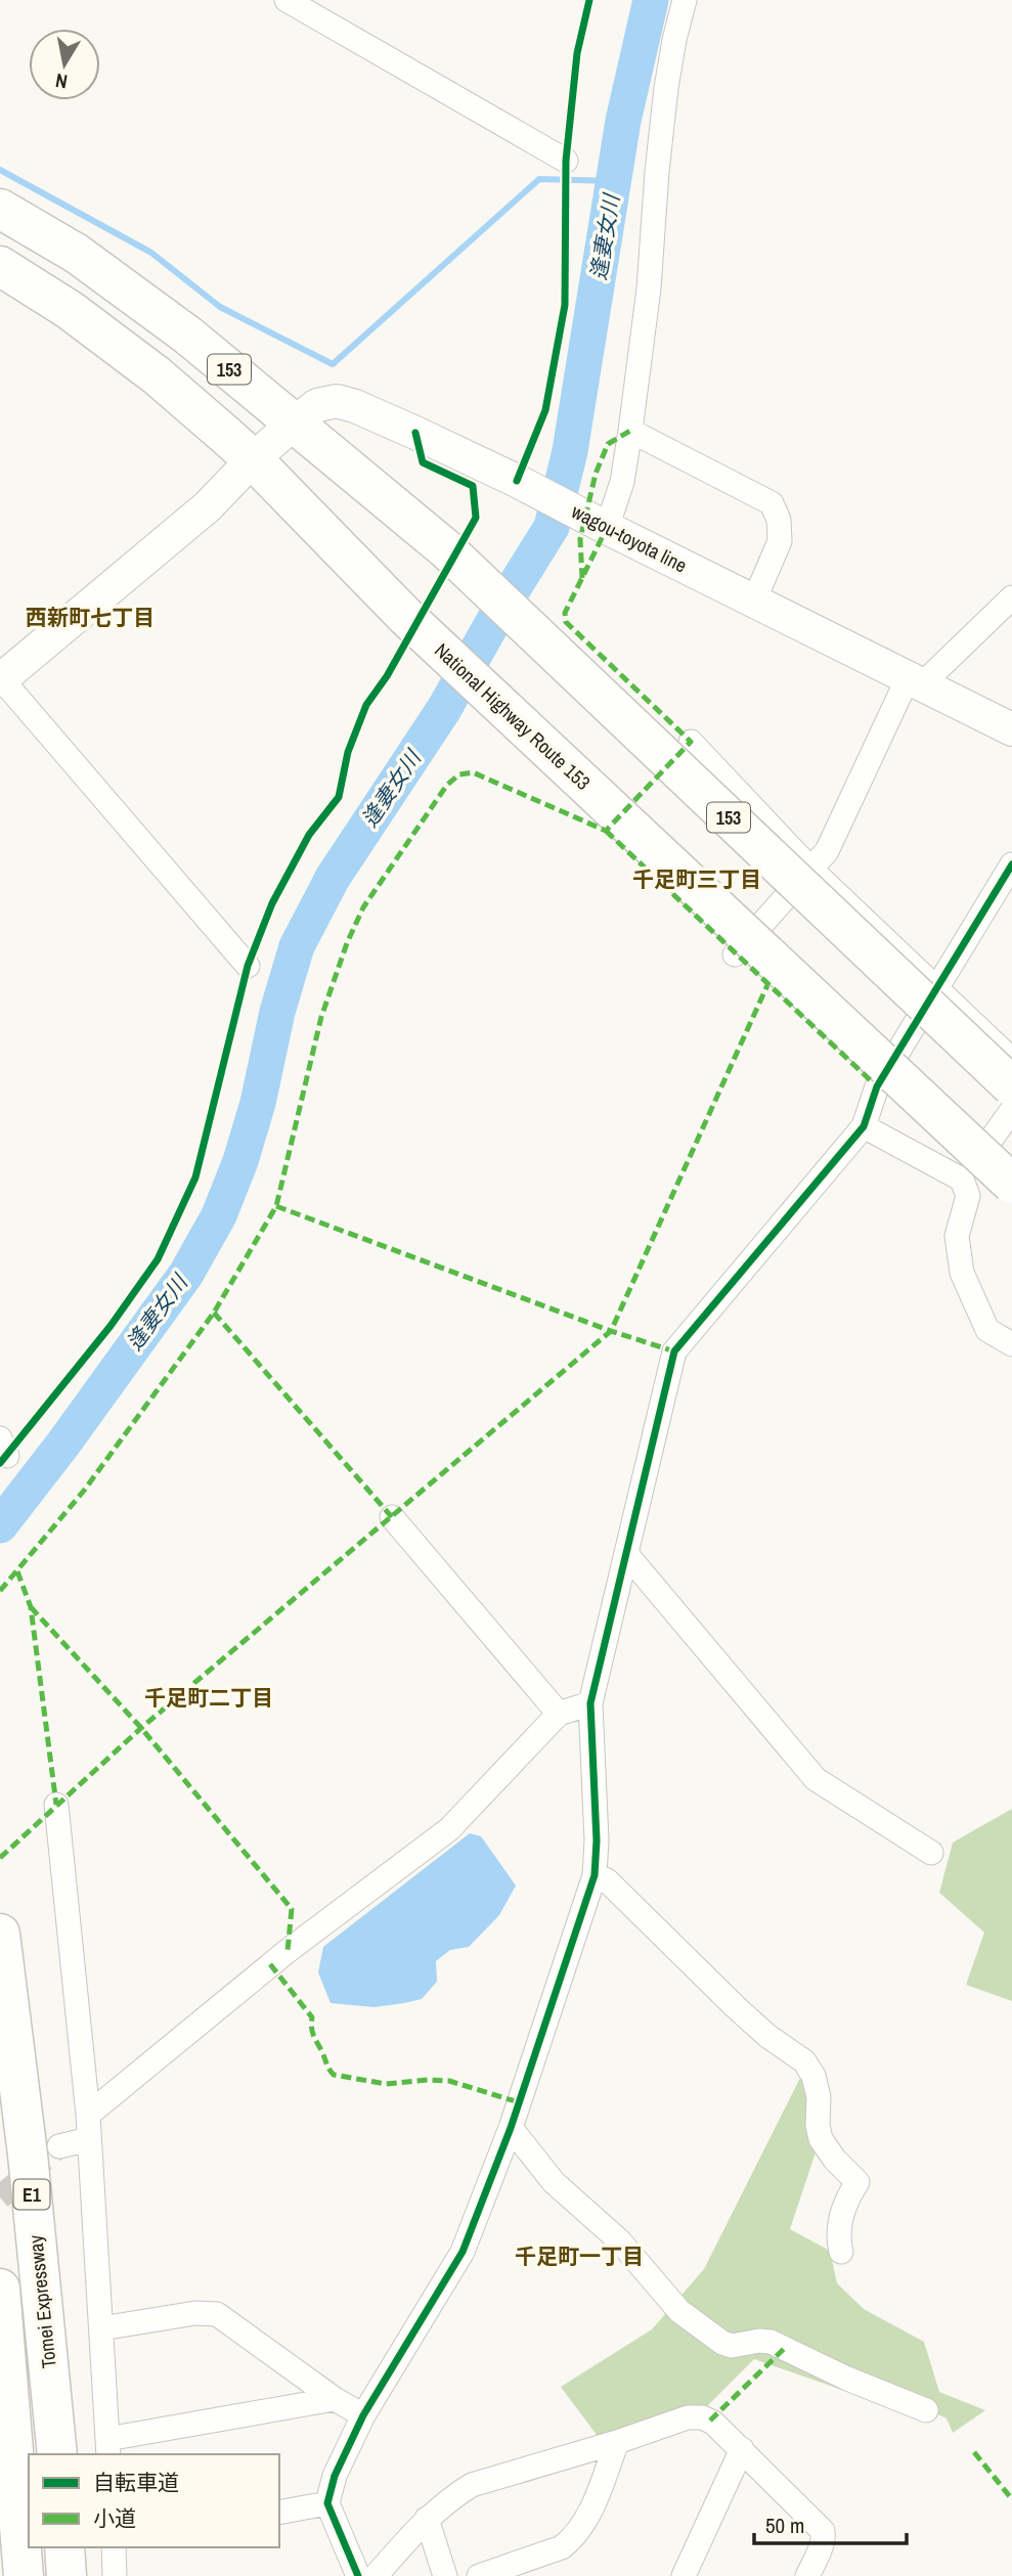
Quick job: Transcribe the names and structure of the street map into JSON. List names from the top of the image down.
{
  "streets": {
    "highway": [
      "153",
      "National Highway Route 153",
      "E1",
      "Tomei Expressway"
    ],
    "main road": ["wagou-toyota line"]
  },
  "crossings": [
    ["153", "wagou-toyota line"],
    ["wagou-toyota line", "National Highway Route 153"]
  ],
  "districts": [
    "西新町七丁目",
    "千足町三丁目",
    "千足町二丁目",
    "千足町一丁目"
  ],
  "water": ["逢妻女川"],
  "legend": ["自転車道", "小道"],
  "scale_bar": "50 m",
  "north": "bottom"
}
